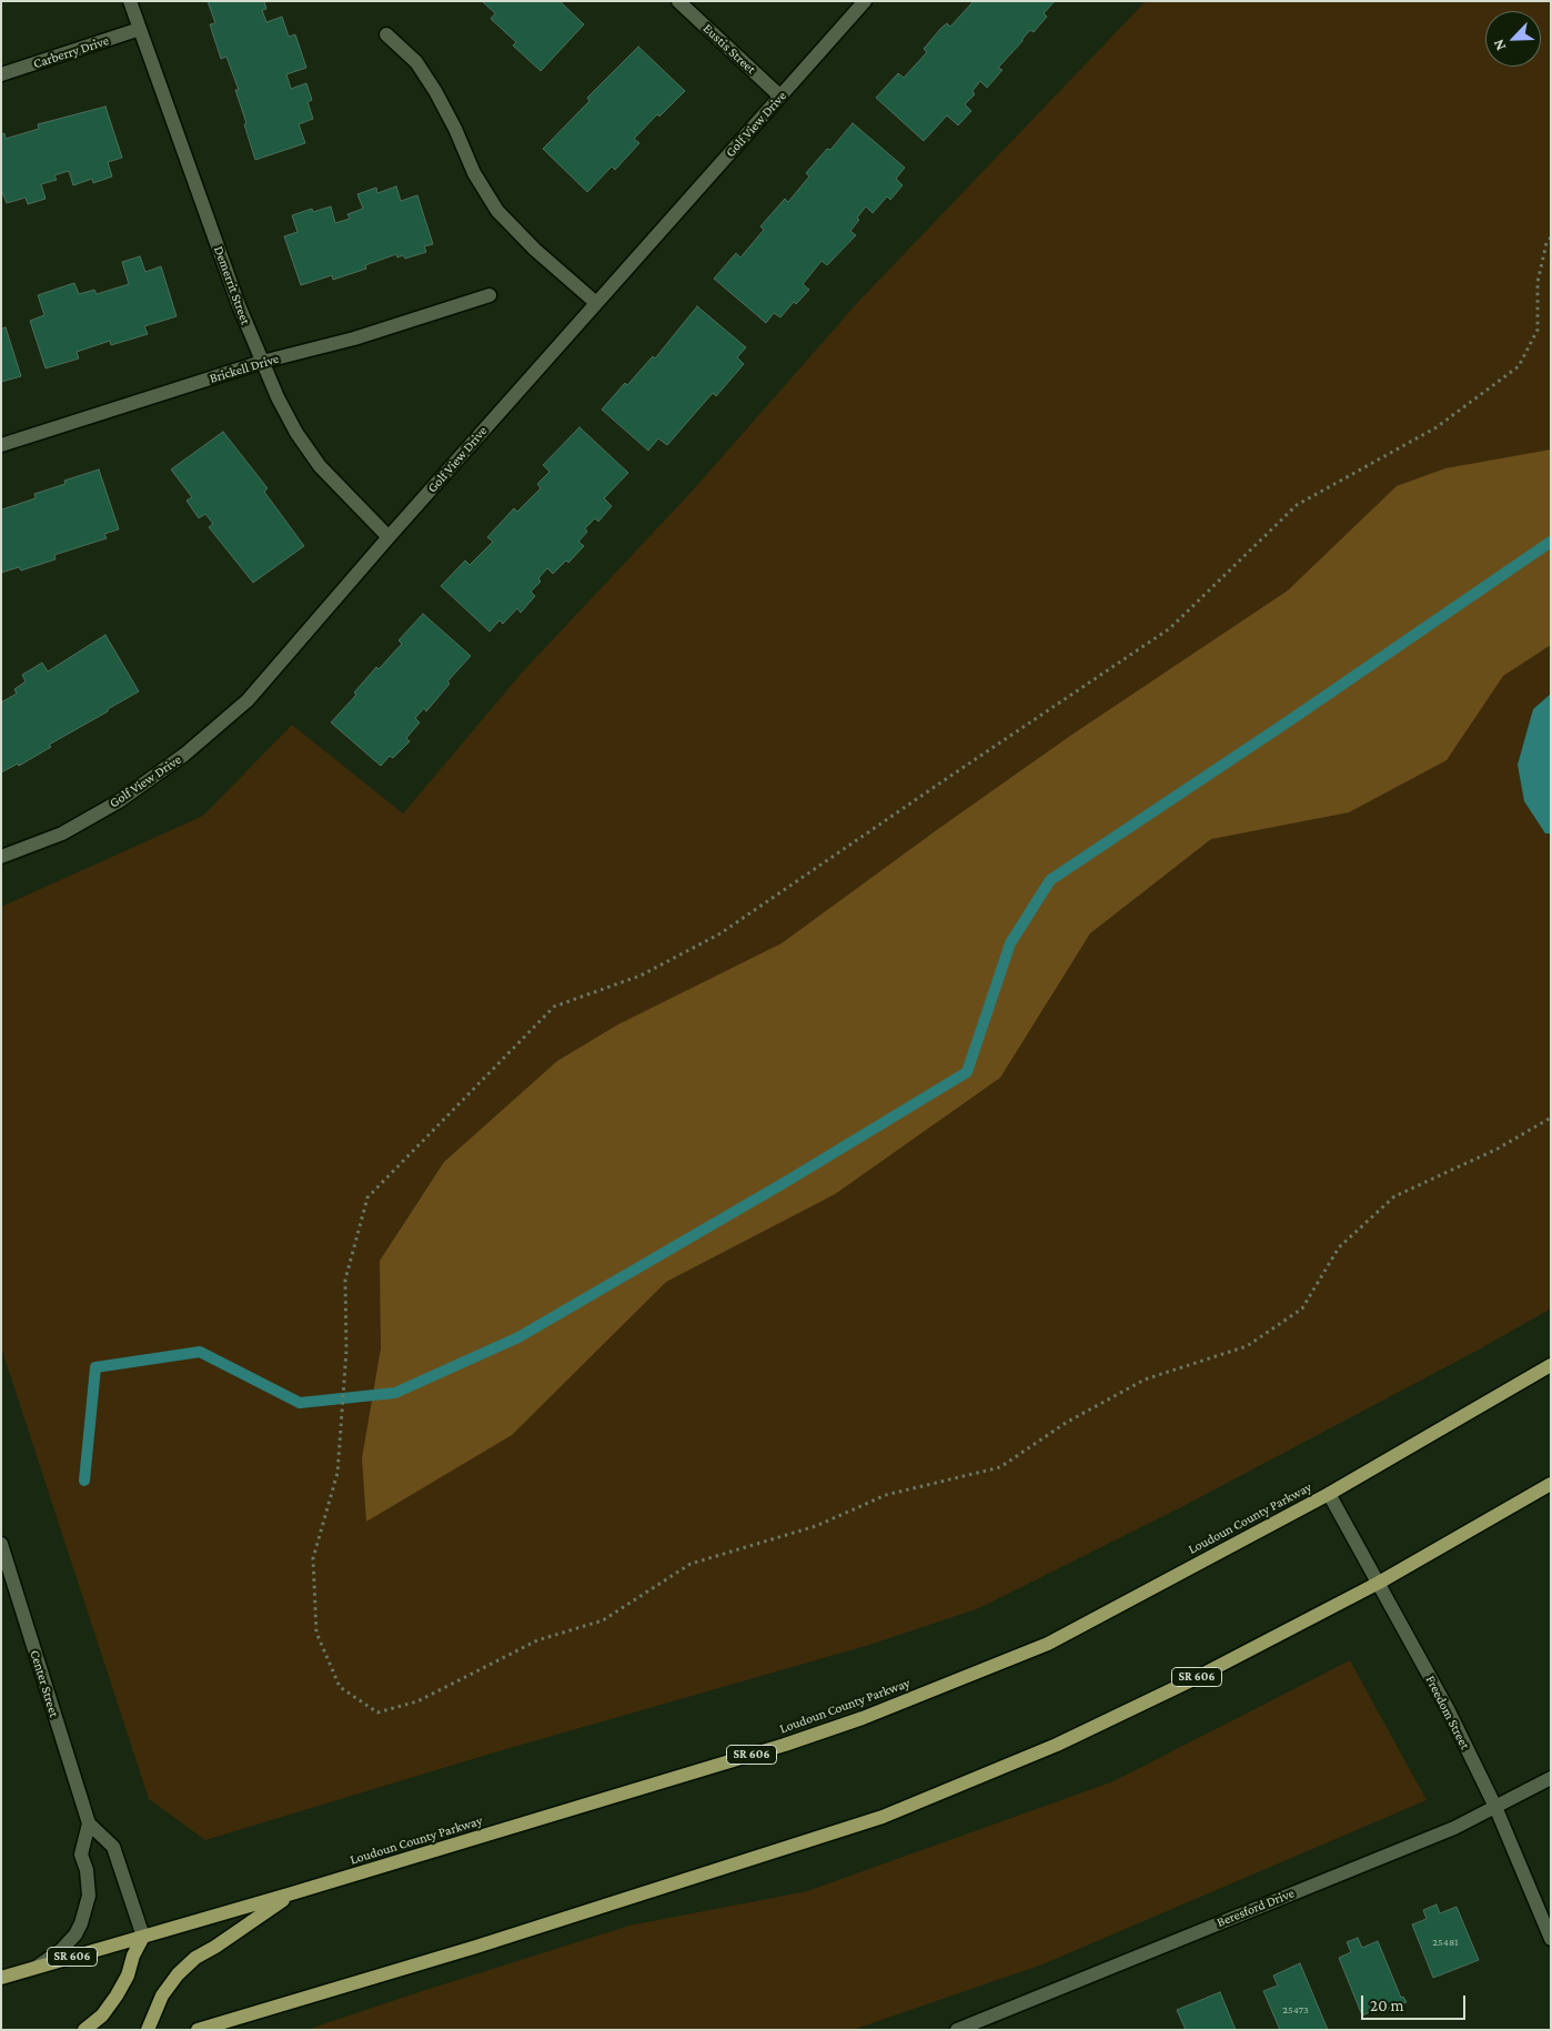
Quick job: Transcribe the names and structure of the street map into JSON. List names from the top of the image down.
{
  "streets": {
    "main road": ["Loudoun County Parkway", "SR 606"],
    "street": [
      "Eustis Street",
      "Carberry Drive",
      "Golf View Drive",
      "Demerrit Street",
      "Brickell Drive",
      "Center Street",
      "Freedom Street",
      "Beresford Drive"
    ]
  },
  "crossings": [
    ["Eustis Street", "Golf View Drive"],
    ["Carberry Drive", "Demerrit Street"],
    ["Golf View Drive", "Demerrit Street"],
    ["Demerrit Street", "Brickell Drive"],
    ["Loudoun County Parkway", "Center Street"],
    ["Loudoun County Parkway", "Freedom Street"],
    ["SR 606", "Freedom Street"],
    ["Freedom Street", "Beresford Drive"]
  ],
  "house_numbers": ["25481", "25473"],
  "scale_bar": "20 m",
  "north": "bottom left"
}
